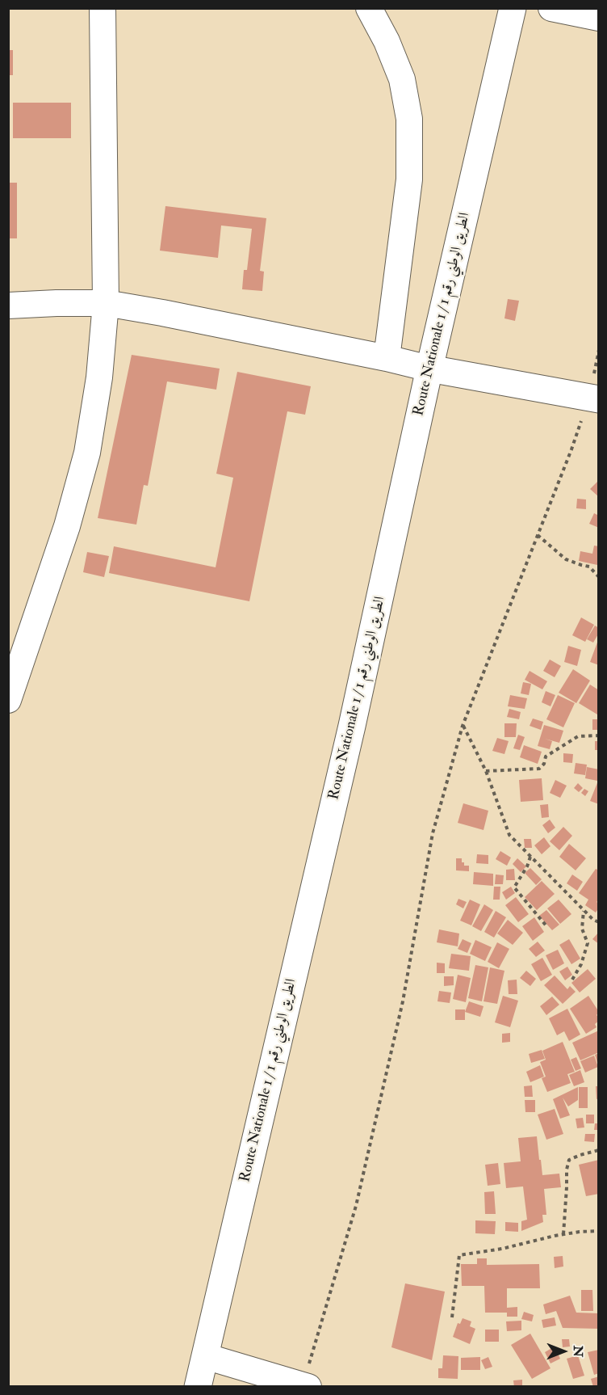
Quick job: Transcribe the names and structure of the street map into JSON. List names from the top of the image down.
{
  "streets": {
    "main road": ["Route Nationale 1 / الطريق الوطني رقم 1"]
  },
  "north": "right"
}
